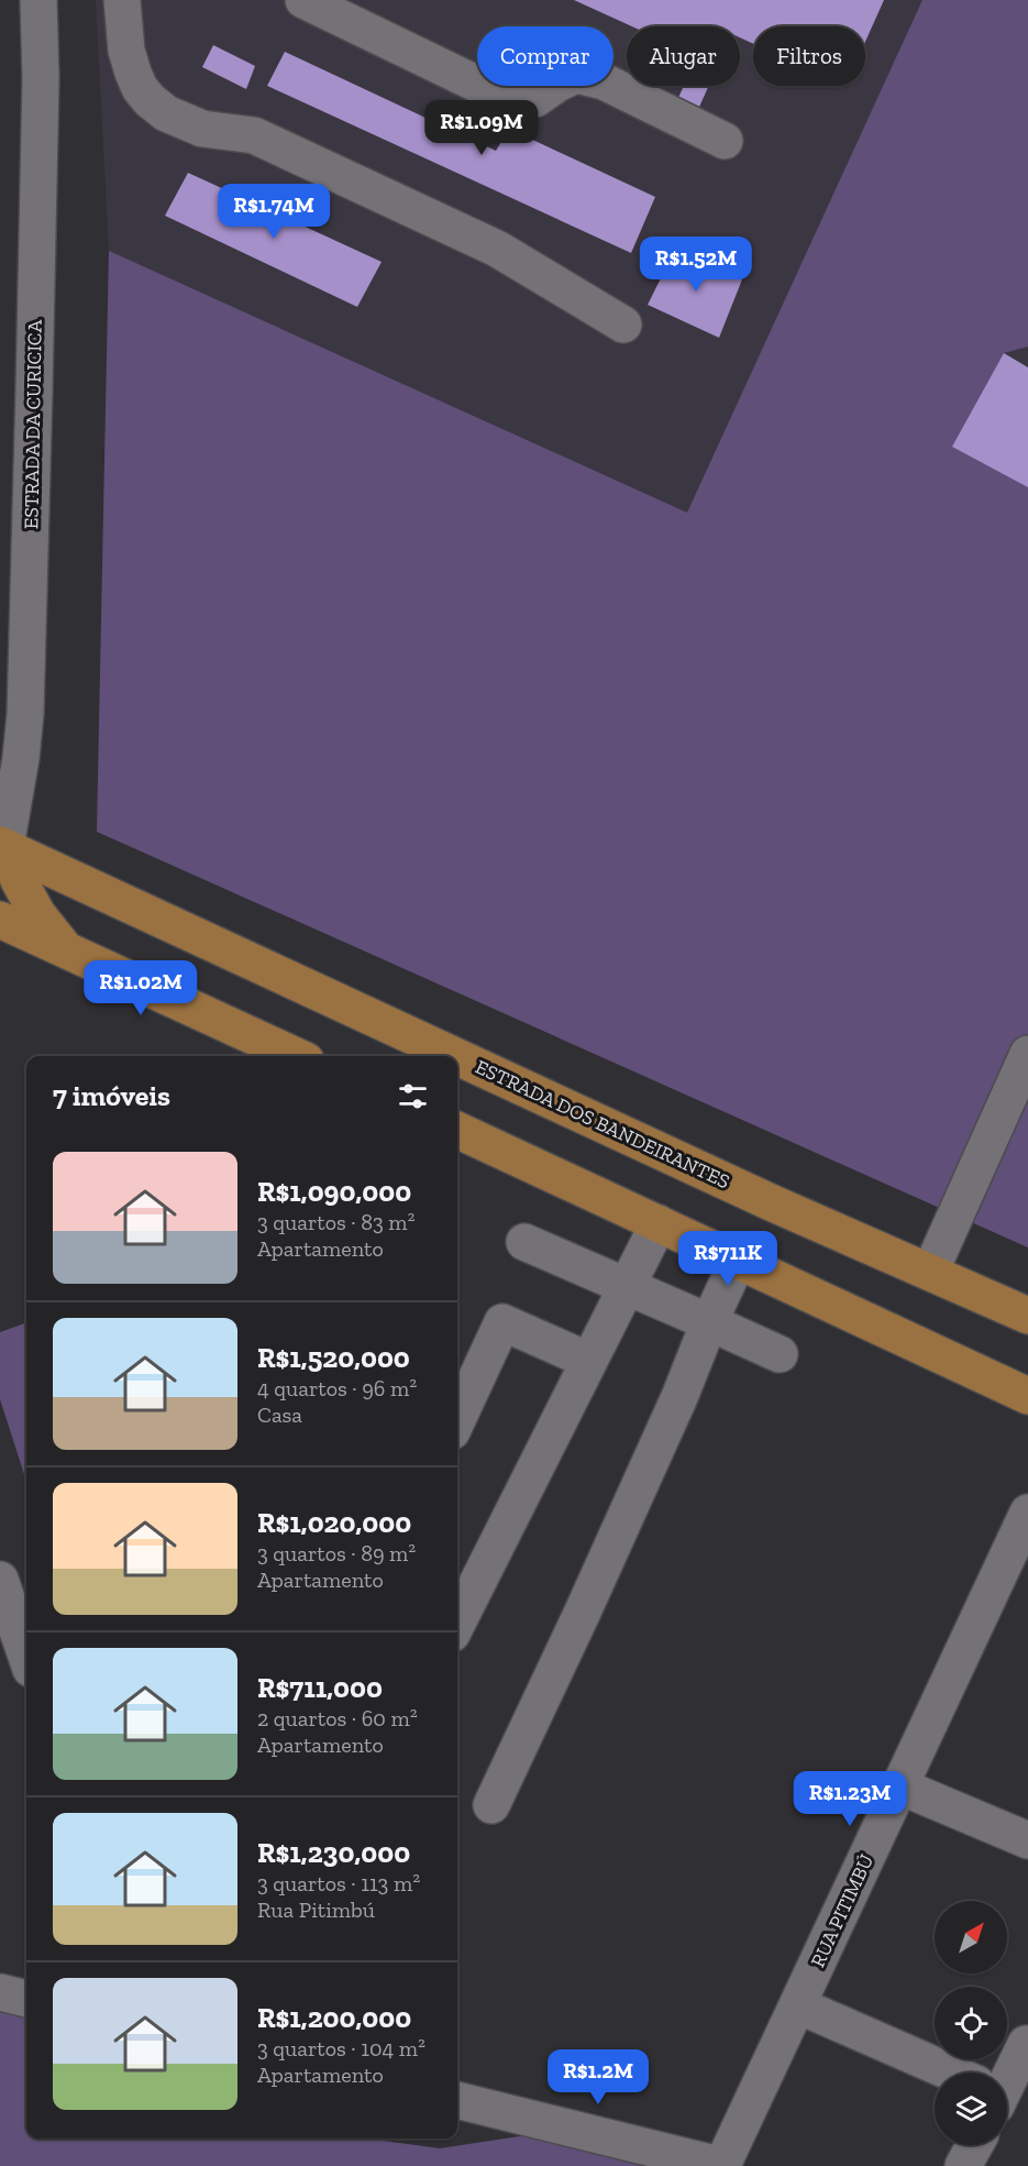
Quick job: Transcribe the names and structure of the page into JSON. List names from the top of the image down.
{
  "streets": {
    "main road": ["ESTRADA DOS BANDEIRANTES"],
    "street": ["ESTRADA DA CURICICA", "RUA PITIMBÚ"]
  },
  "crossings": [
    ["ESTRADA DA CURICICA", "ESTRADA DOS BANDEIRANTES"]
  ],
  "north": "top right",
  "page": {
    "chip": ["Comprar", "Alugar", "Filtros"],
    "price": [
      "R$1.09M",
      "R$1.74M",
      "R$1.52M",
      "R$1.02M",
      "R$711K",
      "R$1.23M",
      "R$1.2M"
    ],
    "heading": "7 imóveis",
    "list": [
      {
        "name": "R$1,090,000",
        "note": "3 quartos · 83 m² · Apartamento"
      },
      {
        "name": "R$1,520,000",
        "note": "4 quartos · 96 m² · Casa"
      },
      {
        "name": "R$1,020,000",
        "note": "3 quartos · 89 m² · Apartamento"
      },
      {
        "name": "R$711,000",
        "note": "2 quartos · 60 m² · Apartamento"
      },
      {
        "name": "R$1,230,000",
        "note": "3 quartos · 113 m² · Rua Pitimbú"
      },
      {
        "name": "R$1,200,000",
        "note": "3 quartos · 104 m² · Apartamento"
      }
    ]
  }
}
